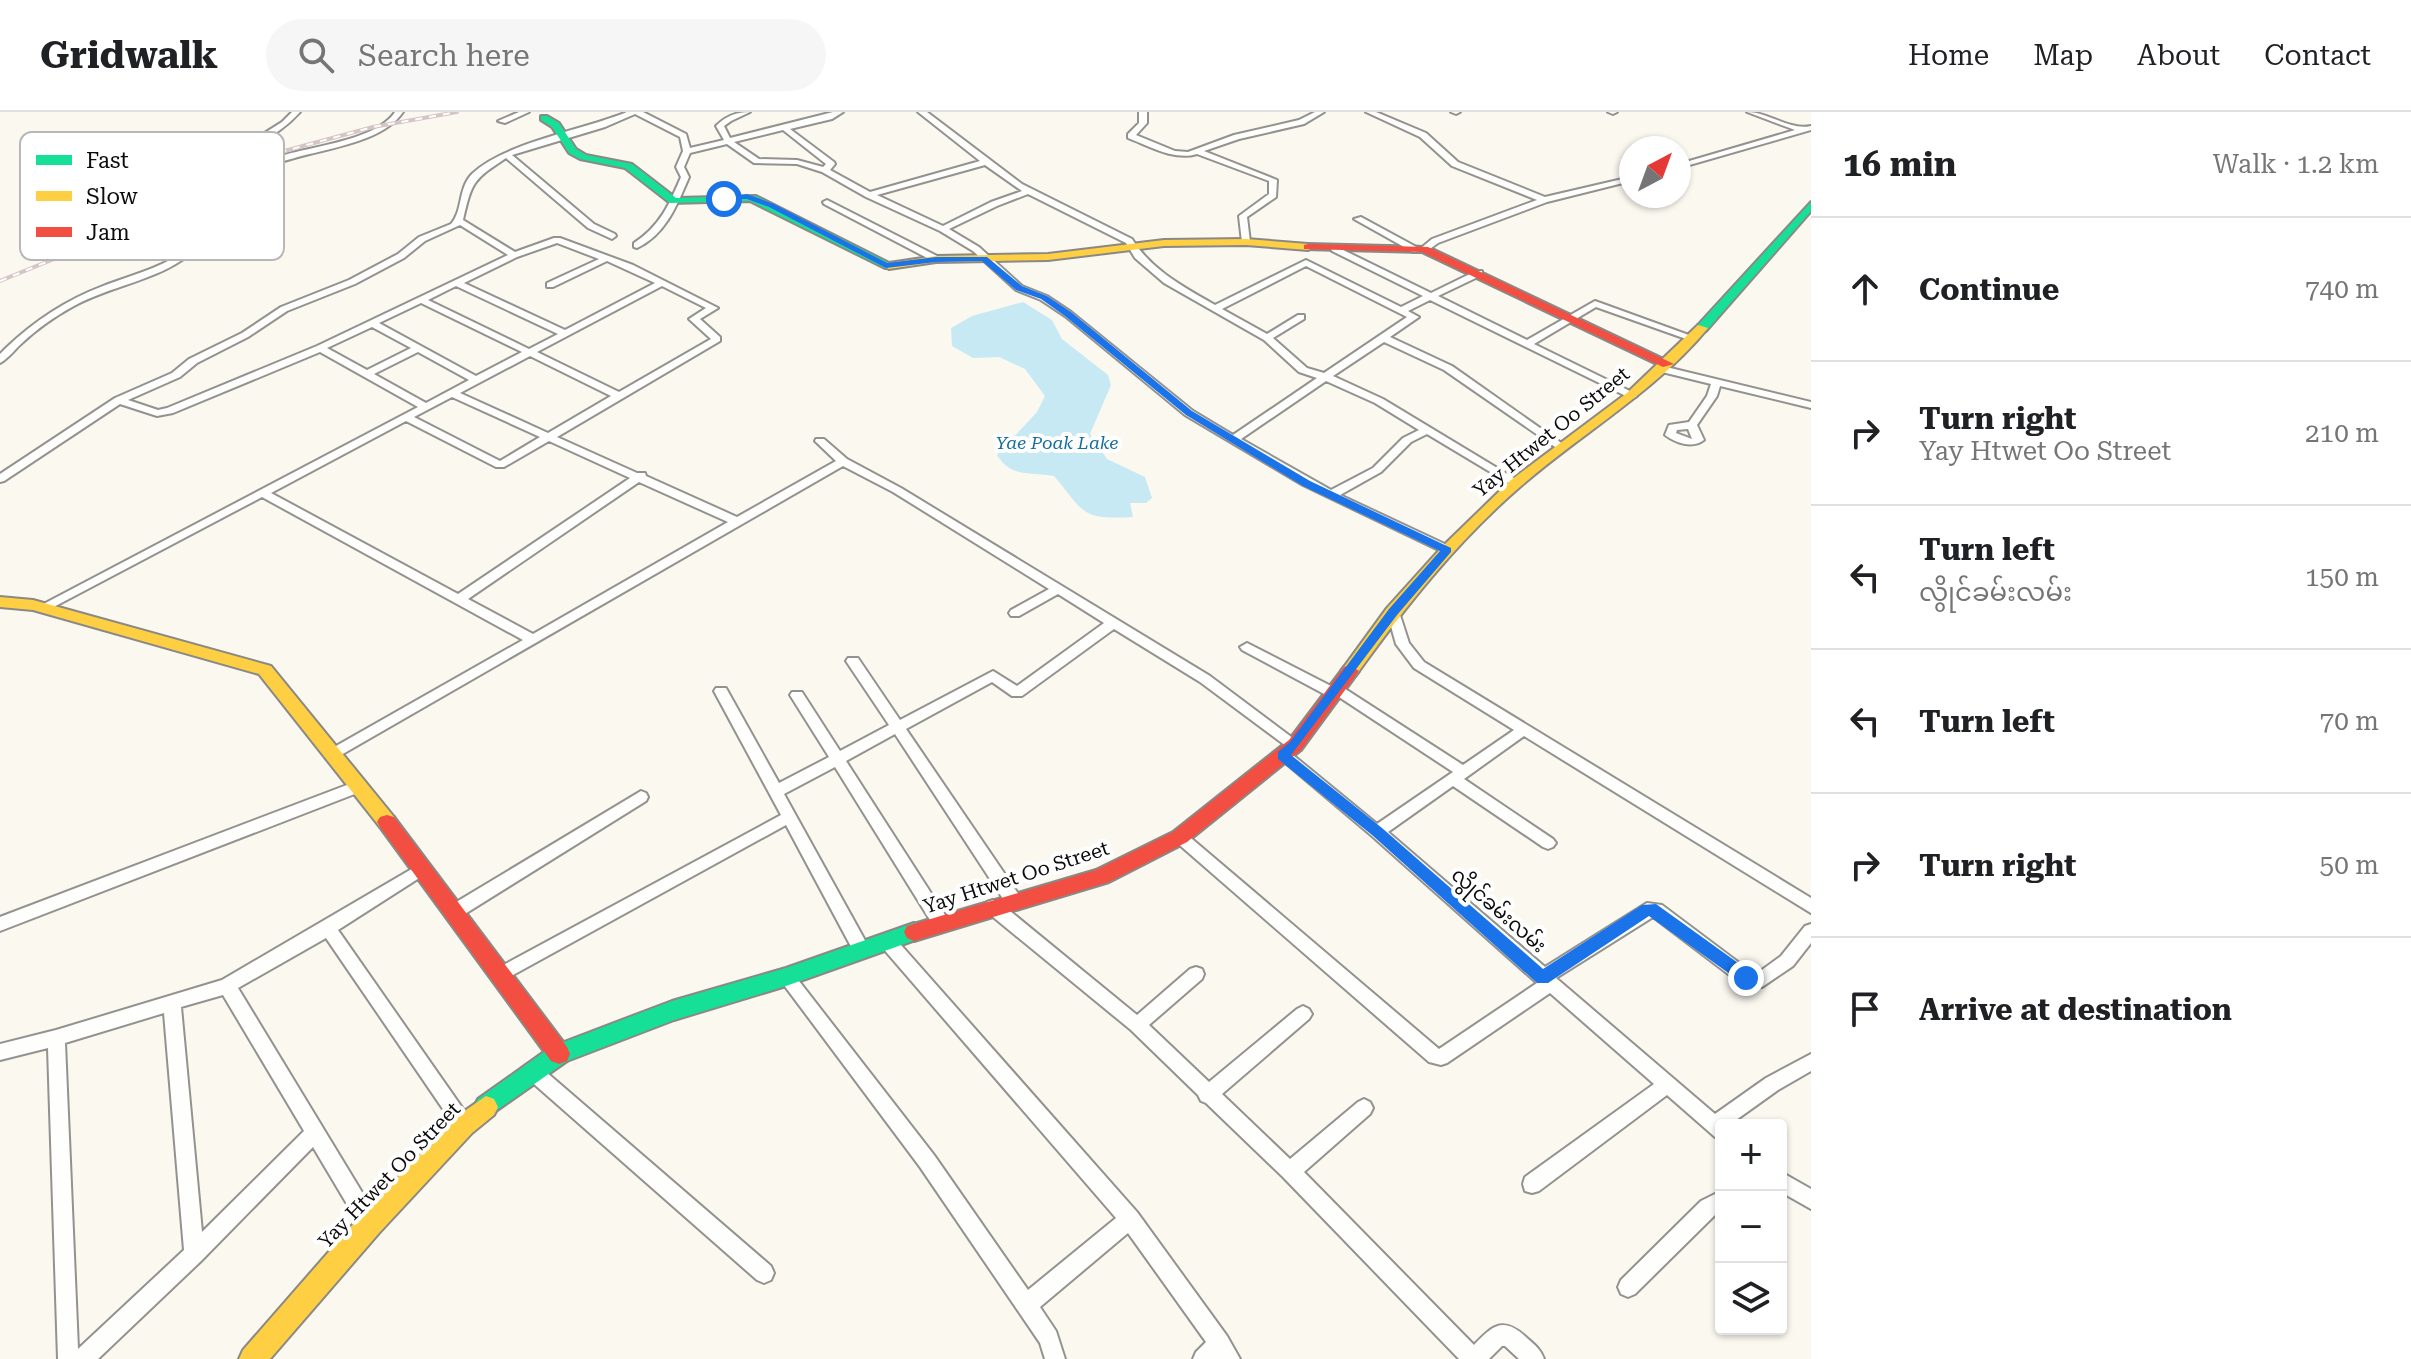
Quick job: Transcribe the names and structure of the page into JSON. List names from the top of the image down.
{
  "streets": {
    "street": ["Yay Htwet Oo Street", "လွိုင်ခမ်းလမ်း"]
  },
  "crossings": [
    ["Yay Htwet Oo Street", "လွိုင်ခမ်းလမ်း"]
  ],
  "water": ["Yae Poak Lake"],
  "legend": ["Fast", "Slow", "Jam"],
  "north": "top right",
  "page": {
    "header": "Gridwalk",
    "search": "Search here",
    "nav": [
      "Home",
      "Map",
      "About",
      "Contact"
    ],
    "heading": ["16 min", "Walk · 1.2 km"],
    "list": [
      ["Continue", "740 m"],
      ["Turn right", "Yay Htwet Oo Street", "210 m"],
      ["Turn left", "လွိုင်ခမ်းလမ်း", "150 m"],
      ["Turn left", "70 m"],
      ["Turn right", "50 m"],
      "Arrive at destination"
    ],
    "map_buttons": ["+", "−"]
  }
}
